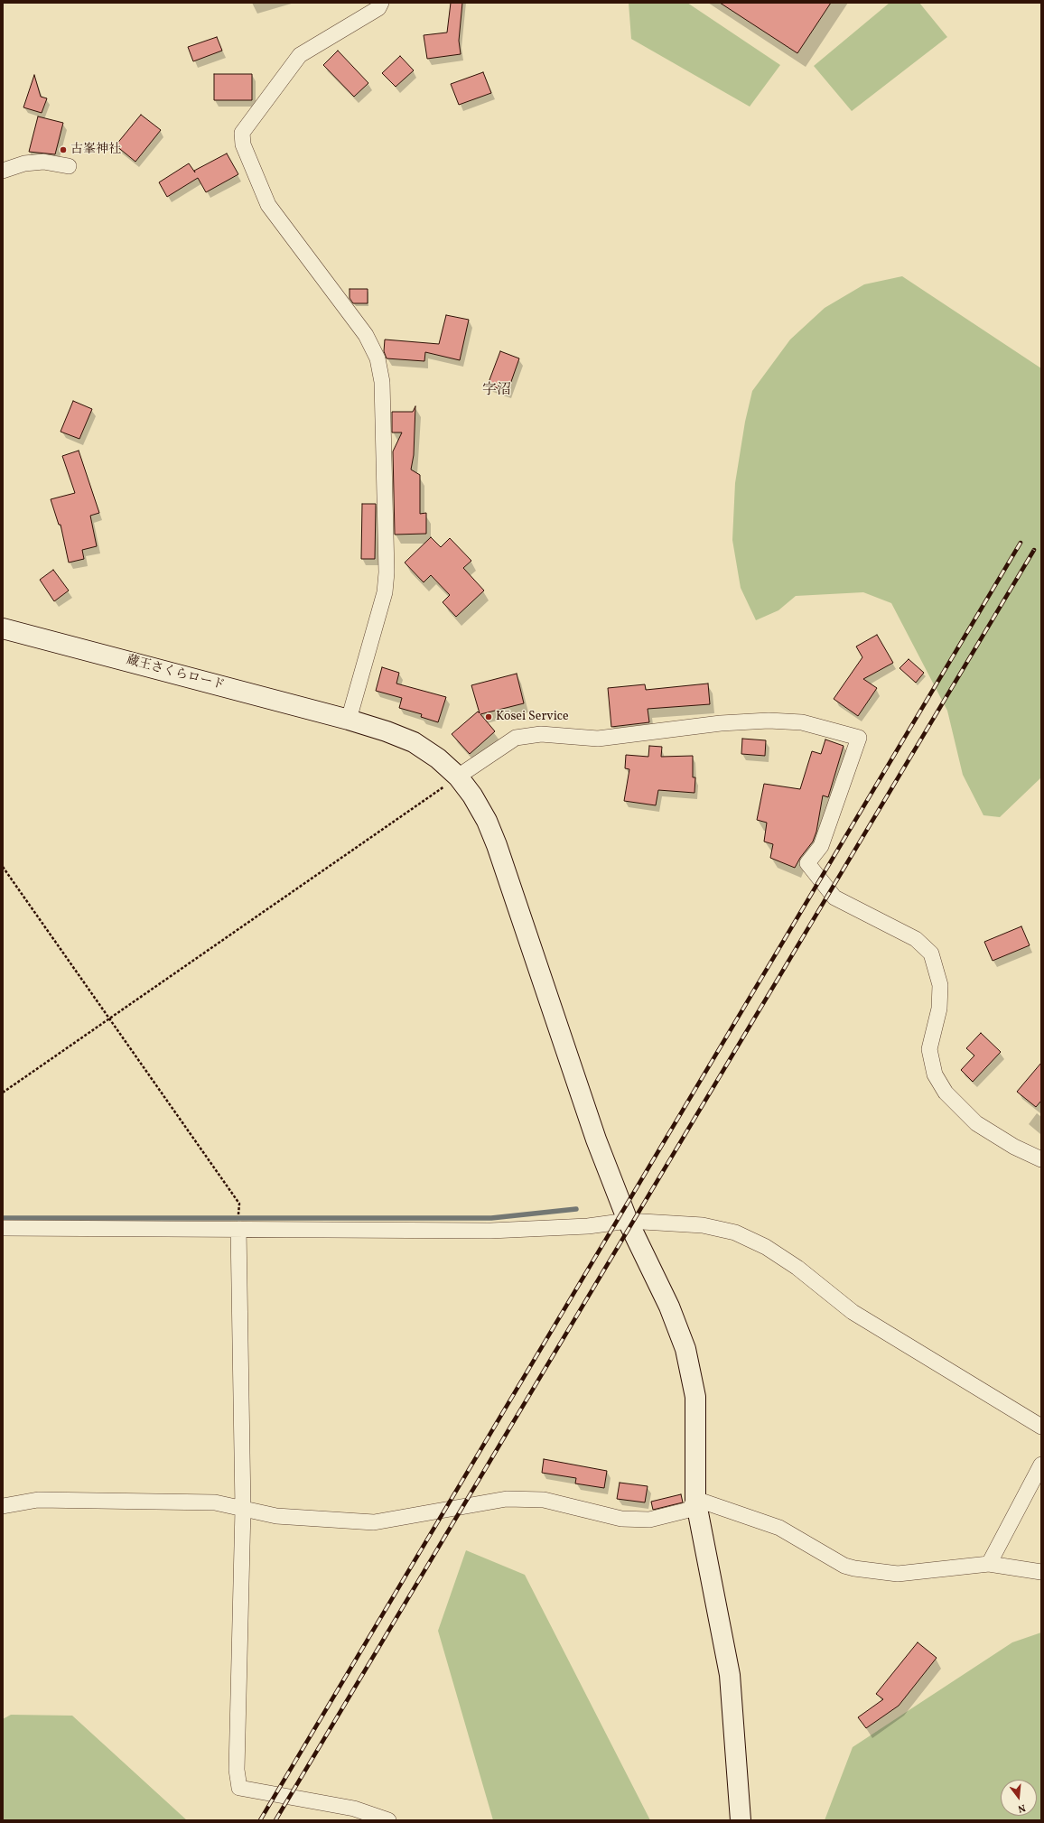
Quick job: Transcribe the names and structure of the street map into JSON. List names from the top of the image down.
{
  "streets": {
    "street": ["蔵王さくらロード"]
  },
  "districts": ["字沼"],
  "places": ["古峯神社", "Kōsei Service"],
  "north": "bottom"
}
